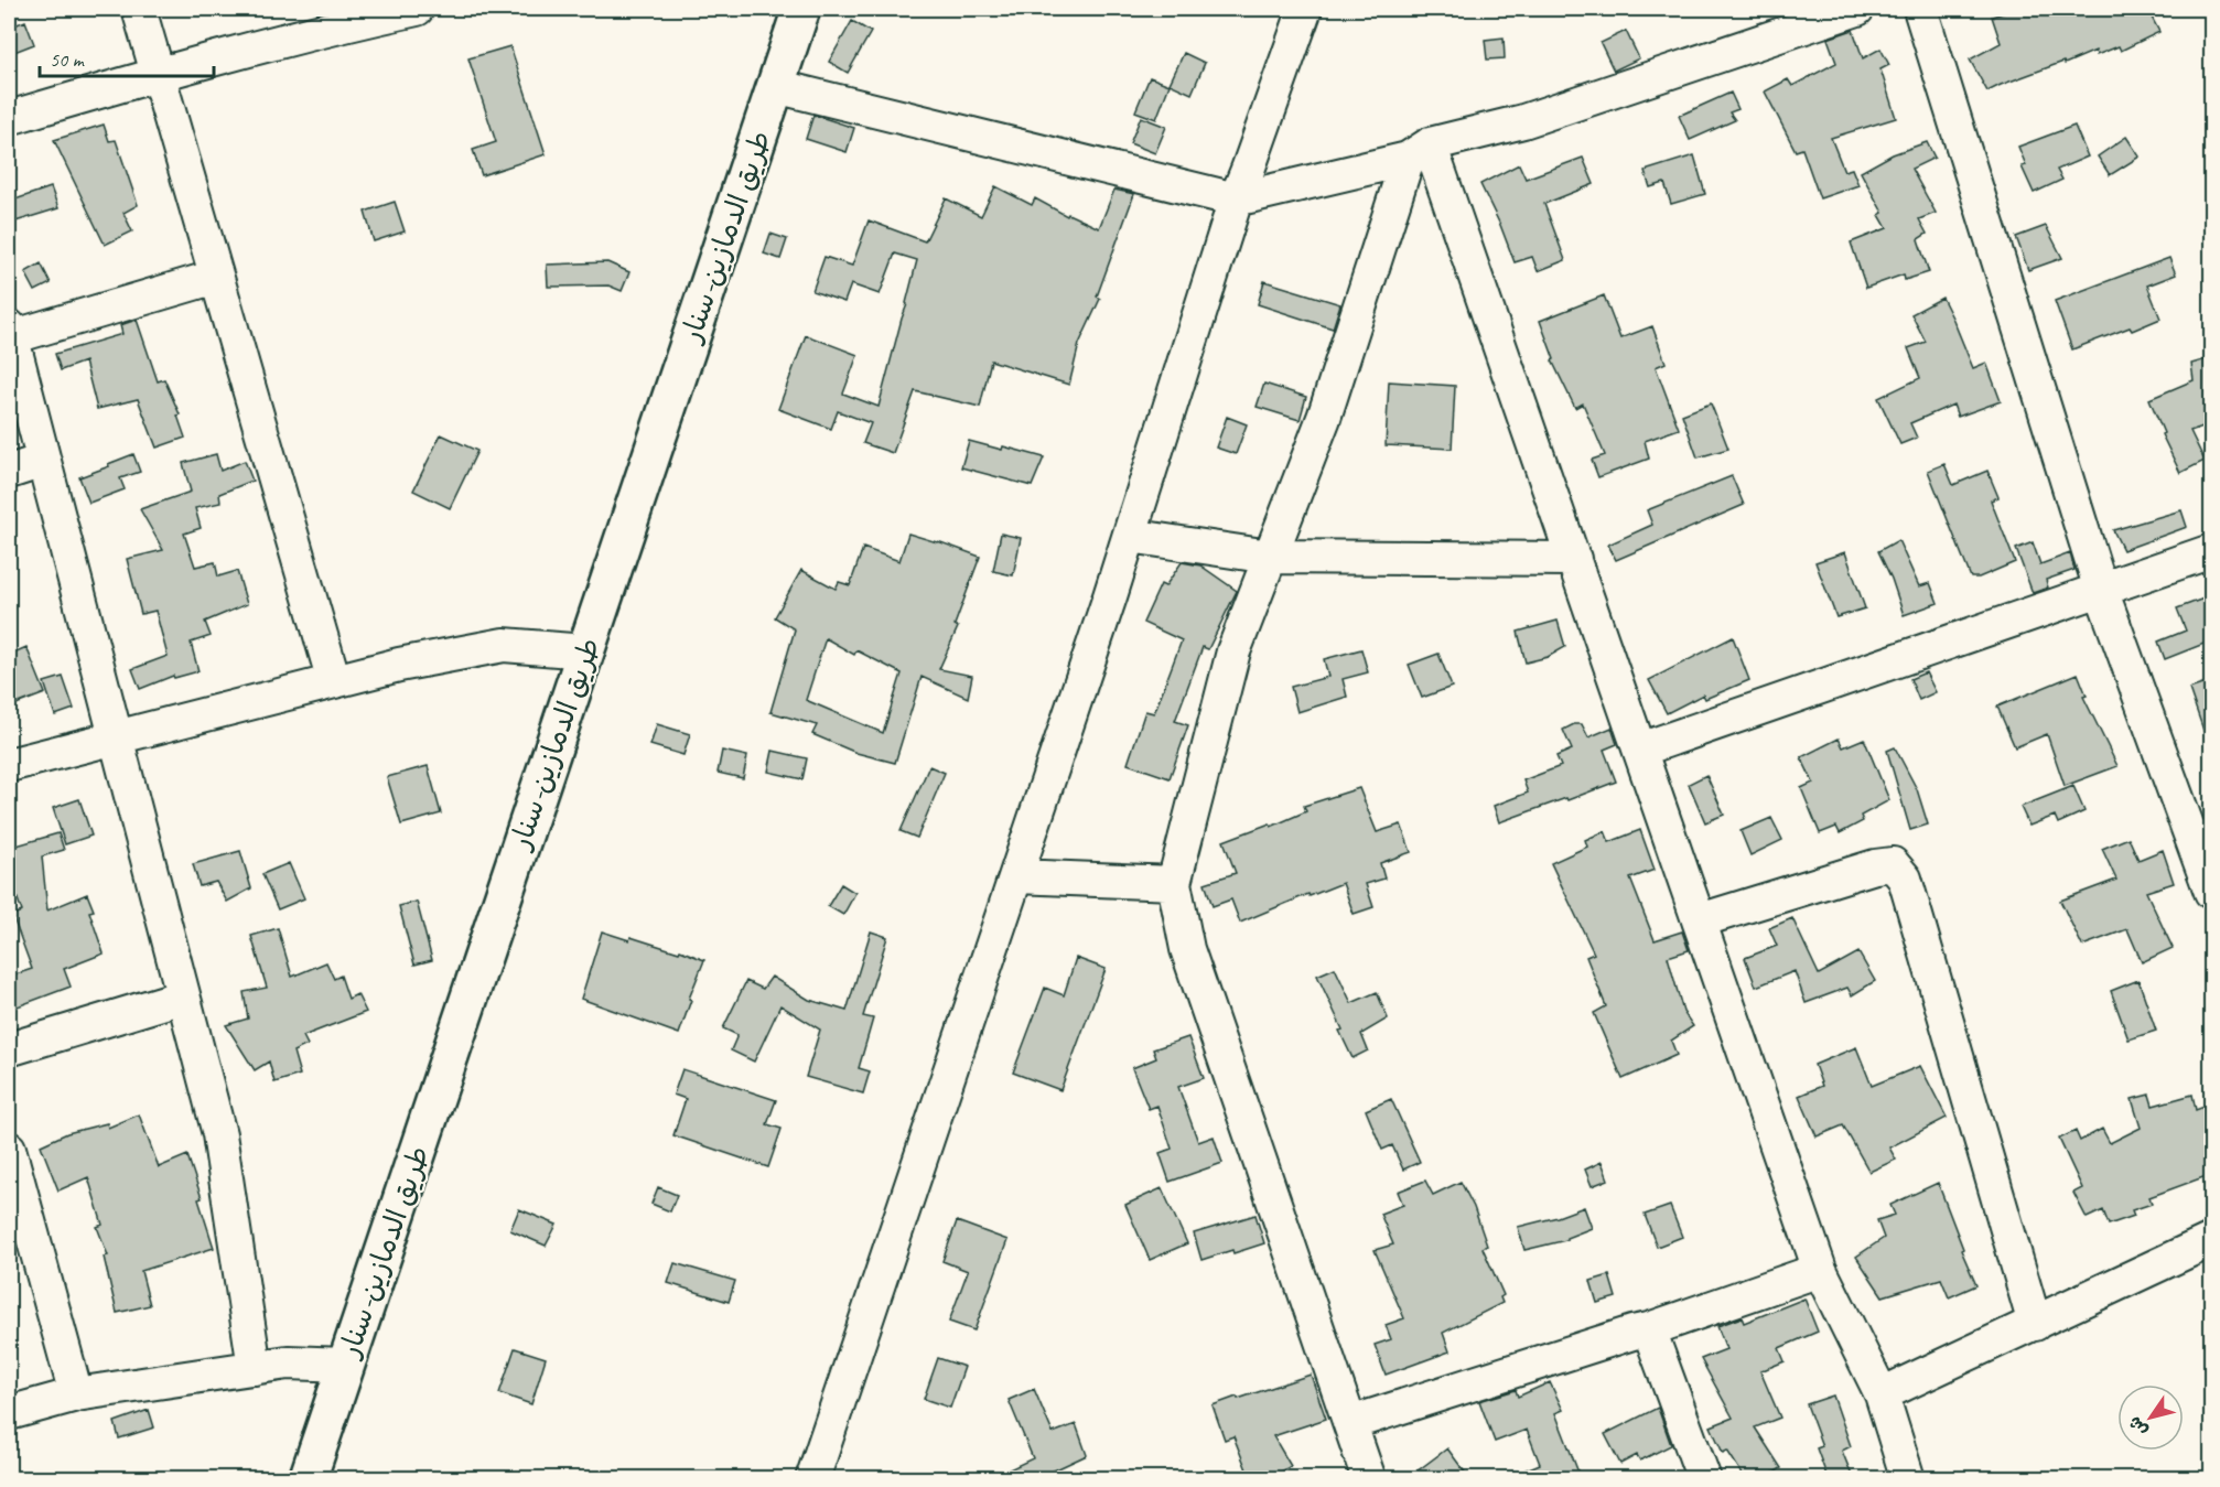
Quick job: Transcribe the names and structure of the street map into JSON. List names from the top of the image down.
{
  "streets": {
    "highway": ["طريق الدمازين-سنار"]
  },
  "scale_bar": "50 m",
  "north": "bottom left"
}
